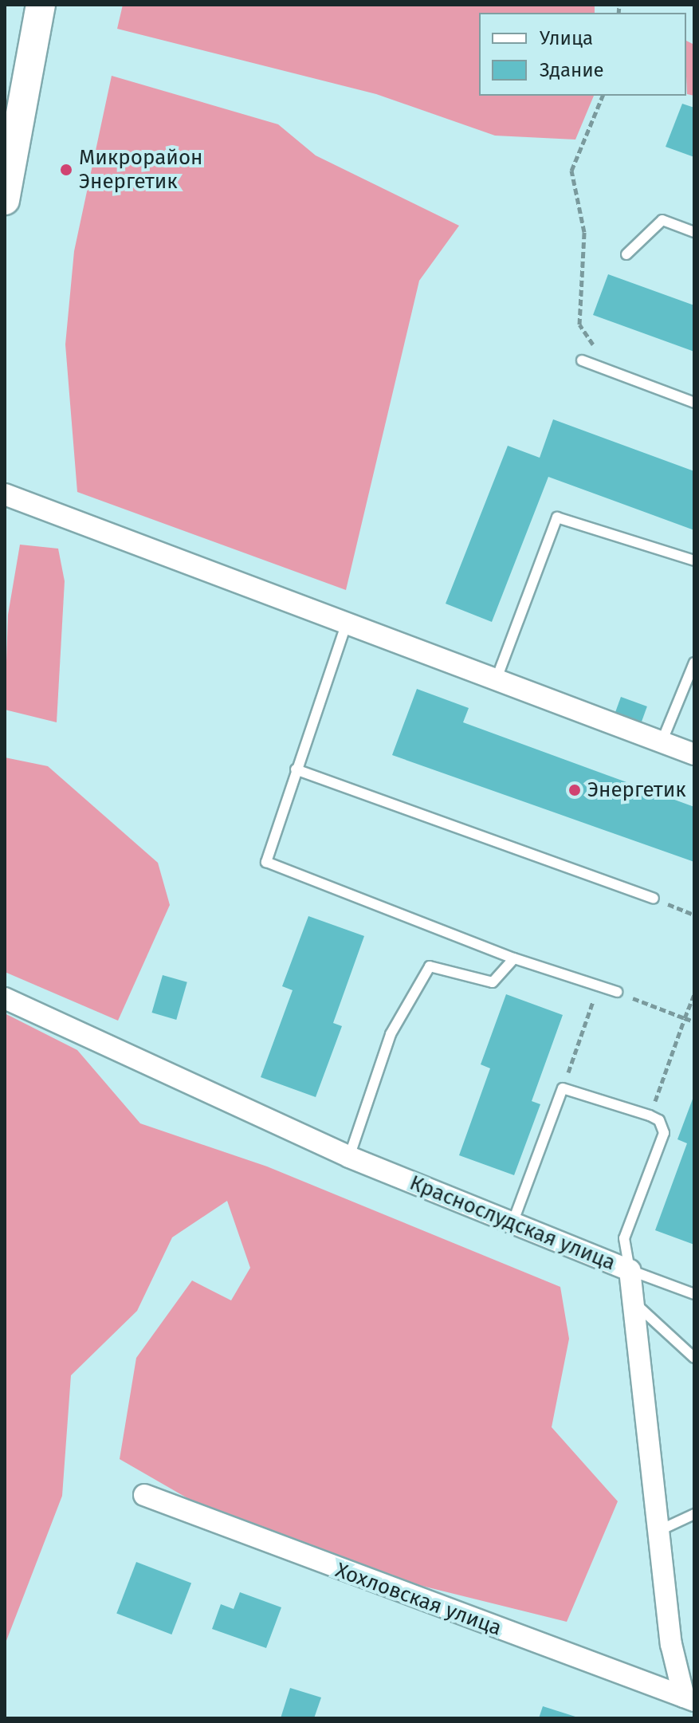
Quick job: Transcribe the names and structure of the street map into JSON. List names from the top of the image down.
{
  "streets": {
    "street": ["Краснослудская улица", "Хохловская улица"]
  },
  "crossings": [
    ["Краснослудская улица", "Хохловская улица"]
  ],
  "places": ["Микрорайон Энергетик", "Энергетик"],
  "legend": ["Улица", "Здание"]
}
